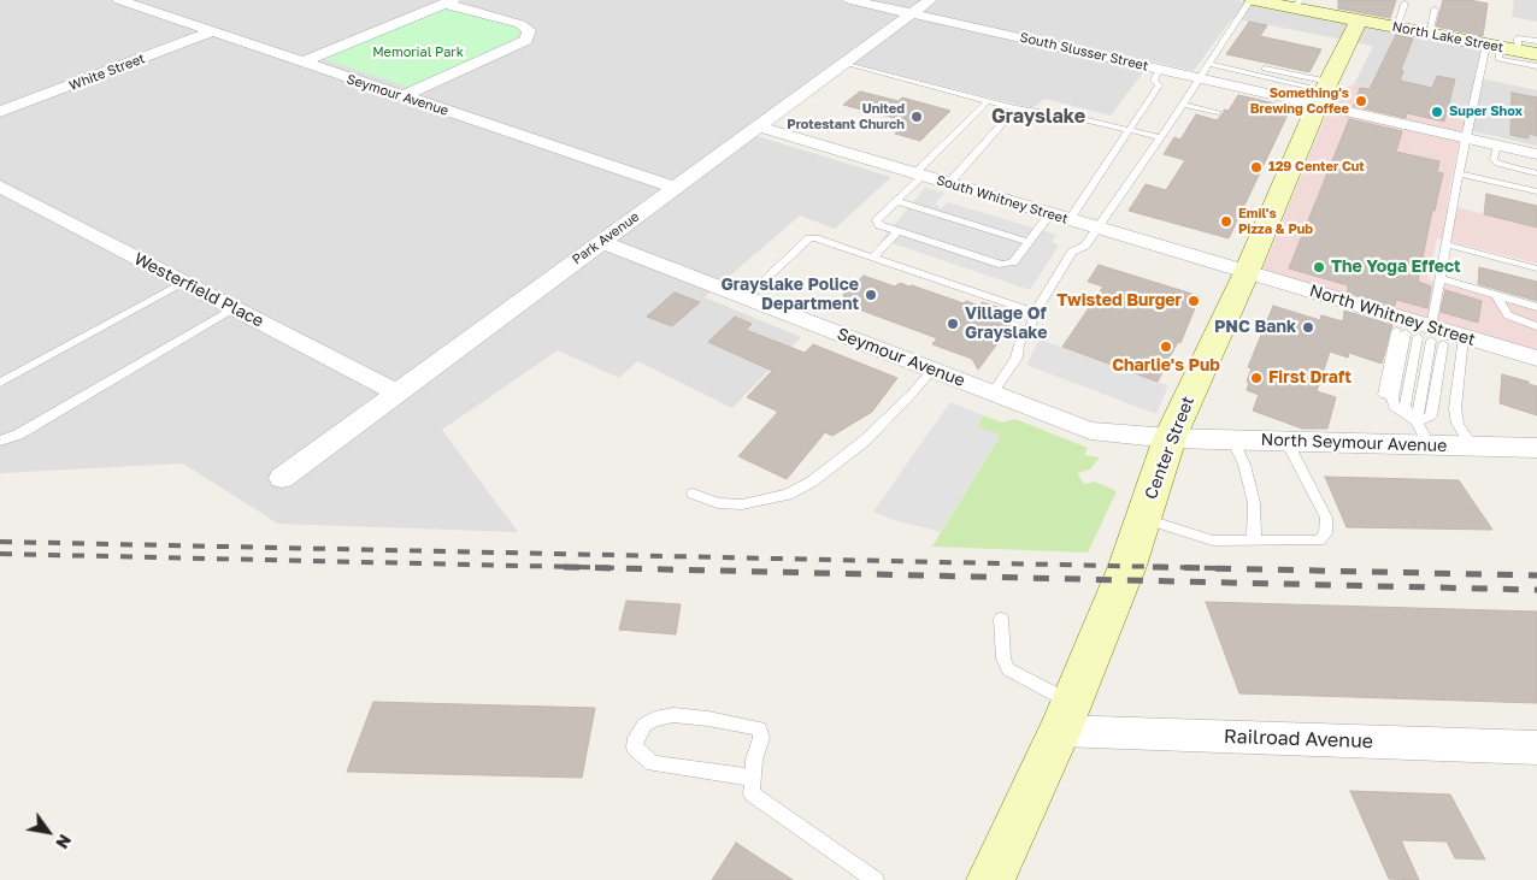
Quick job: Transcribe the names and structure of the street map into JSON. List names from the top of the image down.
{
  "streets": {
    "street": [
      "North Lake Street",
      "South Slusser Street",
      "White Street",
      "Seymour Avenue",
      "South Whitney Street",
      "Park Avenue",
      "Westerfield Place",
      "North Whitney Street",
      "North Seymour Avenue",
      "Center Street",
      "Railroad Avenue"
    ]
  },
  "crossings": [
    ["North Lake Street", "Center Street"],
    ["South Slusser Street", "Park Avenue"],
    ["South Slusser Street", "Center Street"],
    ["White Street", "Seymour Avenue"],
    ["Seymour Avenue", "Park Avenue"],
    ["Seymour Avenue", "North Seymour Avenue"],
    ["Seymour Avenue", "Center Street"],
    ["South Whitney Street", "Park Avenue"],
    ["South Whitney Street", "North Whitney Street"],
    ["South Whitney Street", "Center Street"],
    ["Park Avenue", "Westerfield Place"],
    ["North Whitney Street", "Center Street"],
    ["North Seymour Avenue", "Center Street"],
    ["Center Street", "Railroad Avenue"]
  ],
  "districts": ["Grayslake"],
  "parks": ["Memorial Park"],
  "places": [
    "Something's Brewing Coffee",
    "Super Shox",
    "United Protestant Church",
    "129 Center Cut",
    "Emil's Pizza & Pub",
    "The Yoga Effect",
    "Grayslake Police Department",
    "Twisted Burger",
    "Village Of Grayslake",
    "PNC Bank",
    "Charlie's Pub",
    "First Draft"
  ],
  "north": "bottom right"
}
